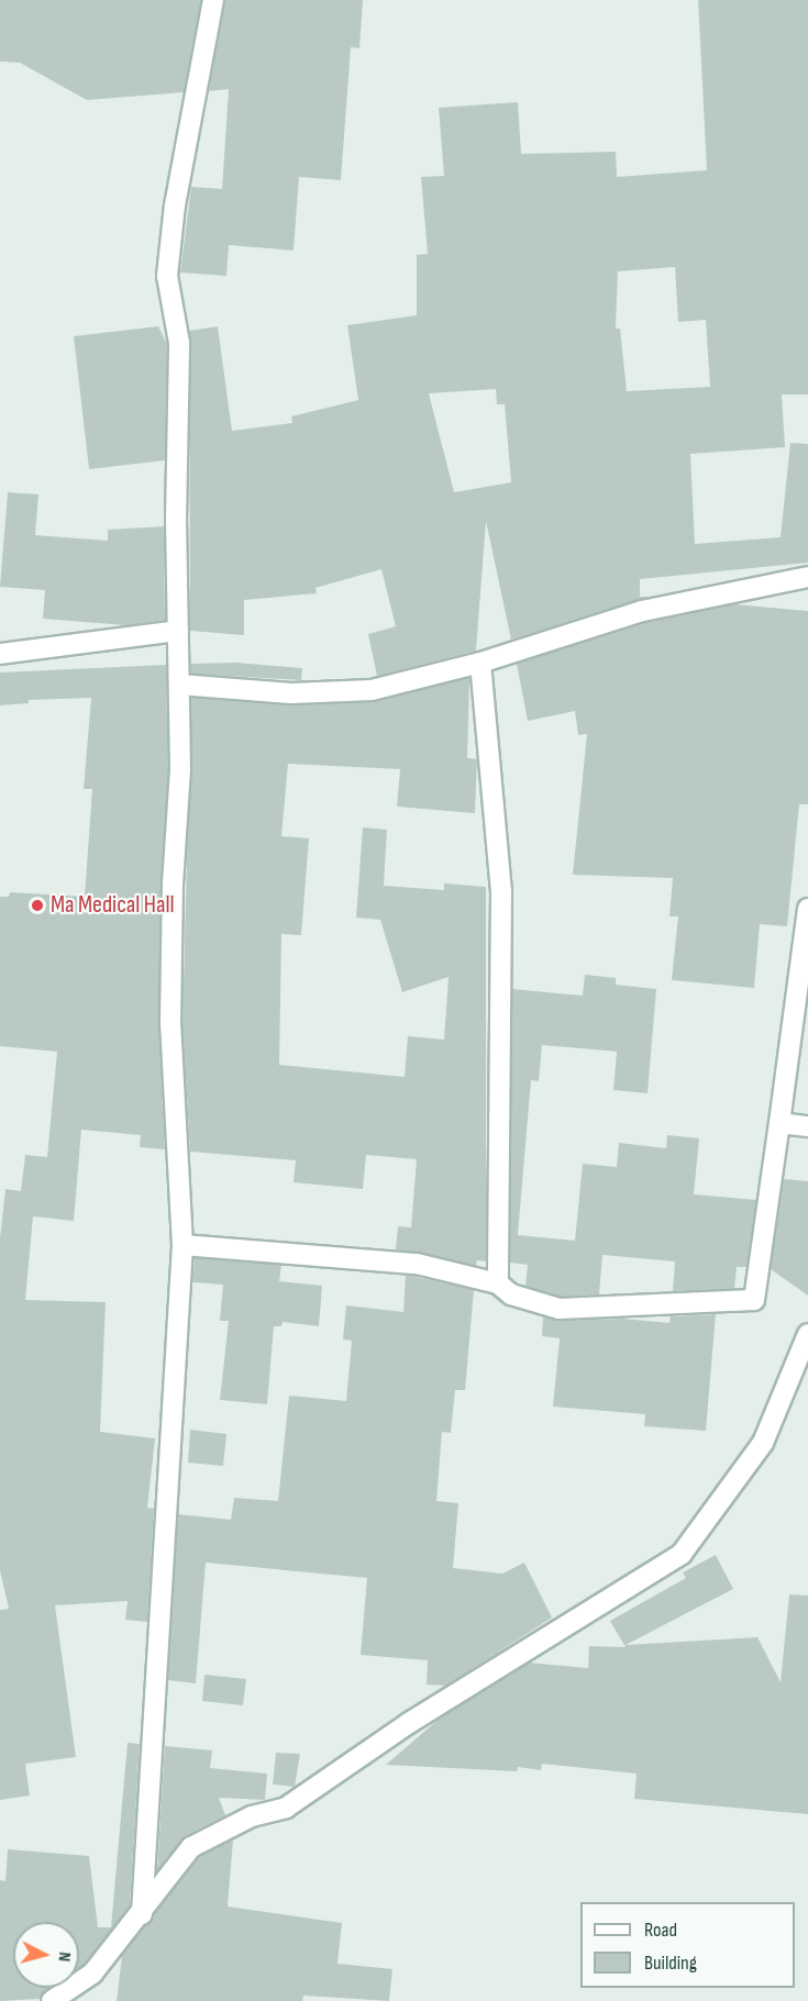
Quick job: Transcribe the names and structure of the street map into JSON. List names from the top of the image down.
{
  "places": ["Ma Medical Hall"],
  "legend": ["Road", "Building"],
  "north": "right"
}
